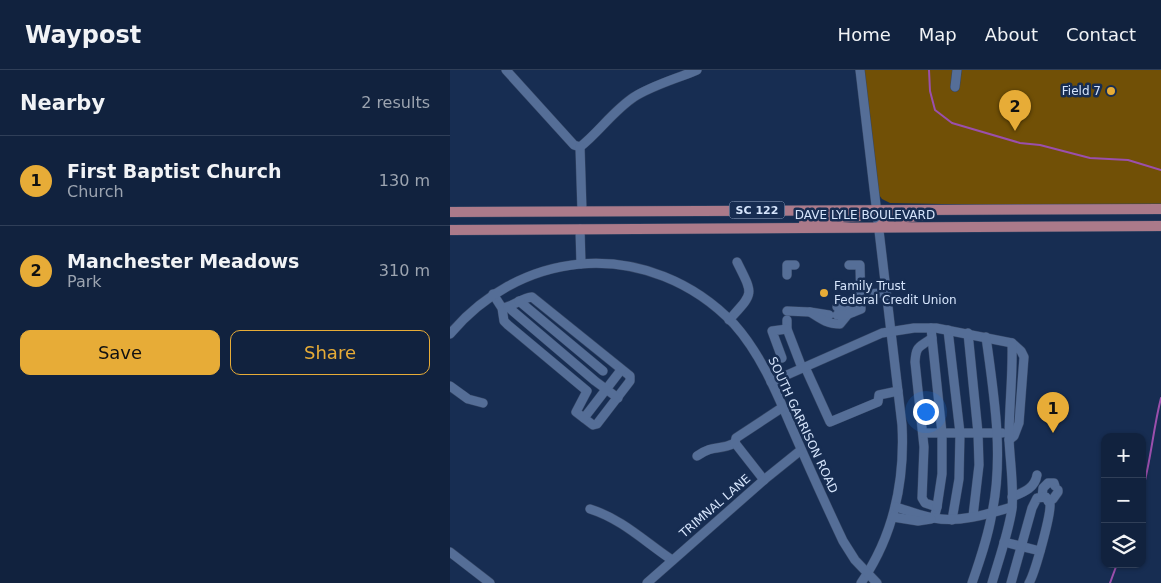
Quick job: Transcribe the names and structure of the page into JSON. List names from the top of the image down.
{
  "streets": {
    "main road": ["SC 122", "DAVE LYLE BOULEVARD"],
    "street": ["SOUTH GARRISON ROAD", "TRIMNAL LANE"]
  },
  "crossings": [
    ["SOUTH GARRISON ROAD", "TRIMNAL LANE"]
  ],
  "places": ["Field 7", "Family Trust Federal Credit Union"],
  "page": {
    "header": "Waypost",
    "nav": [
      "Home",
      "Map",
      "About",
      "Contact"
    ],
    "heading": ["Nearby", "2 results"],
    "pins": ["2", "1"],
    "list": [
      {
        "mark": "1",
        "name": "First Baptist Church",
        "note": "Church",
        "value": "130 m"
      },
      {
        "mark": "2",
        "name": "Manchester Meadows",
        "note": "Park",
        "value": "310 m"
      }
    ],
    "buttons": ["Save", "Share"],
    "map_buttons": ["+", "−"]
  }
}
